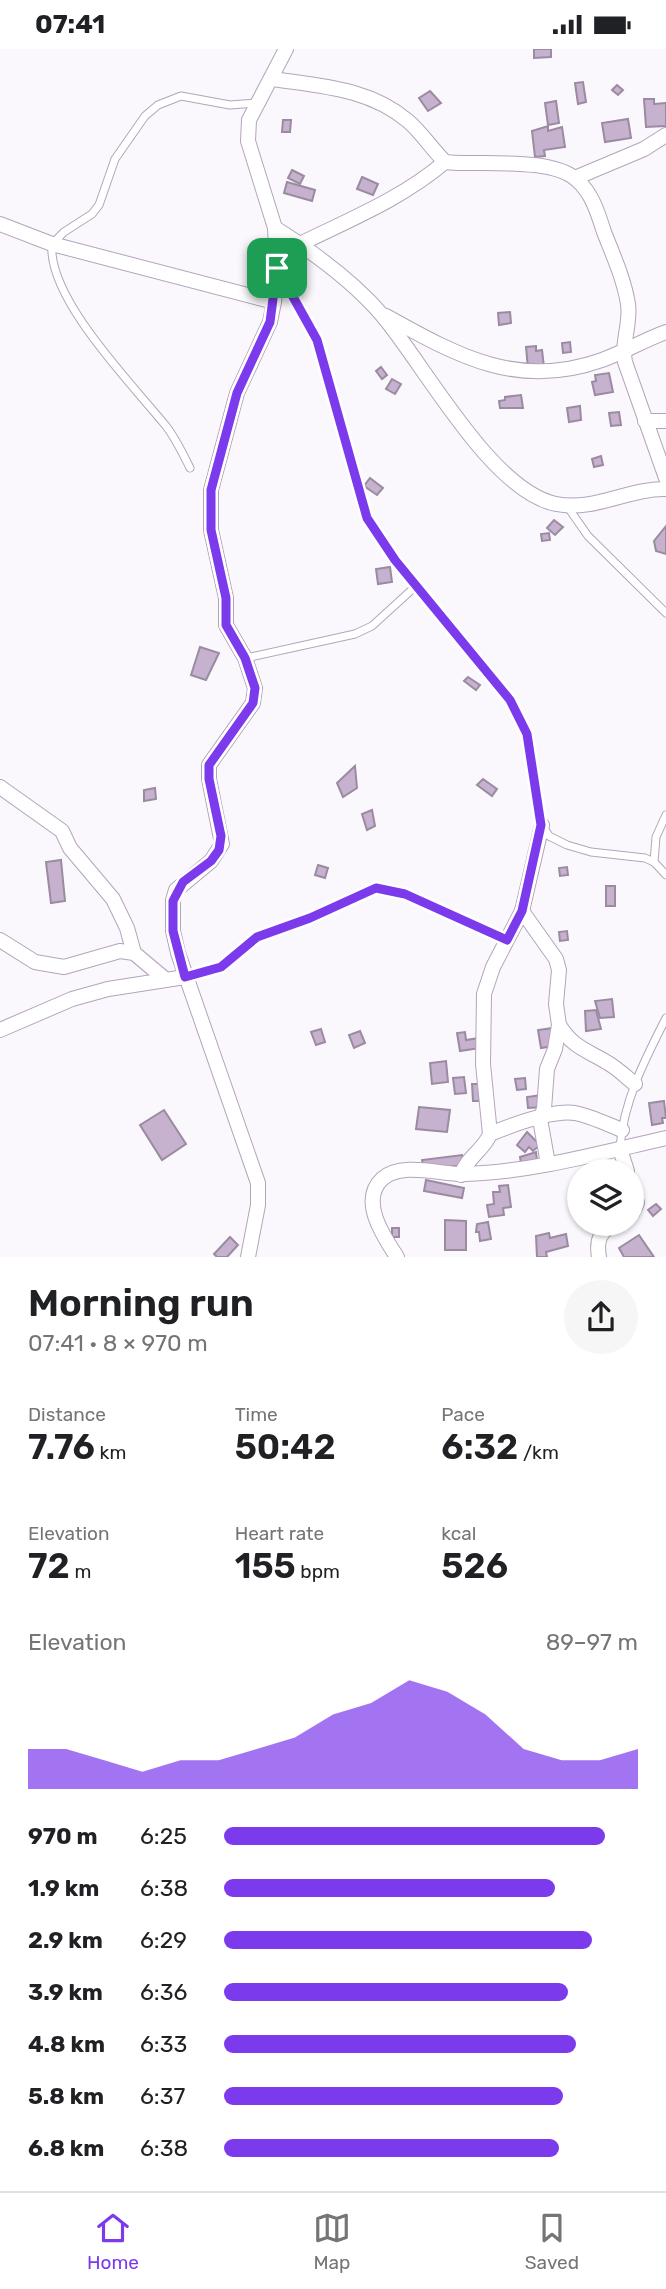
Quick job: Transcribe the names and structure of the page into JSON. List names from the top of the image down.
{
  "page": {
    "status": "07:41",
    "heading": ["Morning run", "07:41 · 8 × 970 m"],
    "stats": [
      ["Distance", "7.76 km"],
      ["Time", "50:42"],
      ["Pace", "6:32 /km"],
      ["Elevation", "72 m"],
      ["Heart rate", "155 bpm"],
      ["kcal", "526"]
    ],
    "chart": ["Elevation", "89–97 m"],
    "list": [
      {
        "name": "970 m",
        "note": "6:25"
      },
      {
        "name": "1.9 km",
        "note": "6:38"
      },
      {
        "name": "2.9 km",
        "note": "6:29"
      },
      {
        "name": "3.9 km",
        "note": "6:36"
      },
      {
        "name": "4.8 km",
        "note": "6:33"
      },
      {
        "name": "5.8 km",
        "note": "6:37"
      },
      {
        "name": "6.8 km",
        "note": "6:38"
      }
    ],
    "tabs": ["Home", "Map", "Saved"]
  }
}
